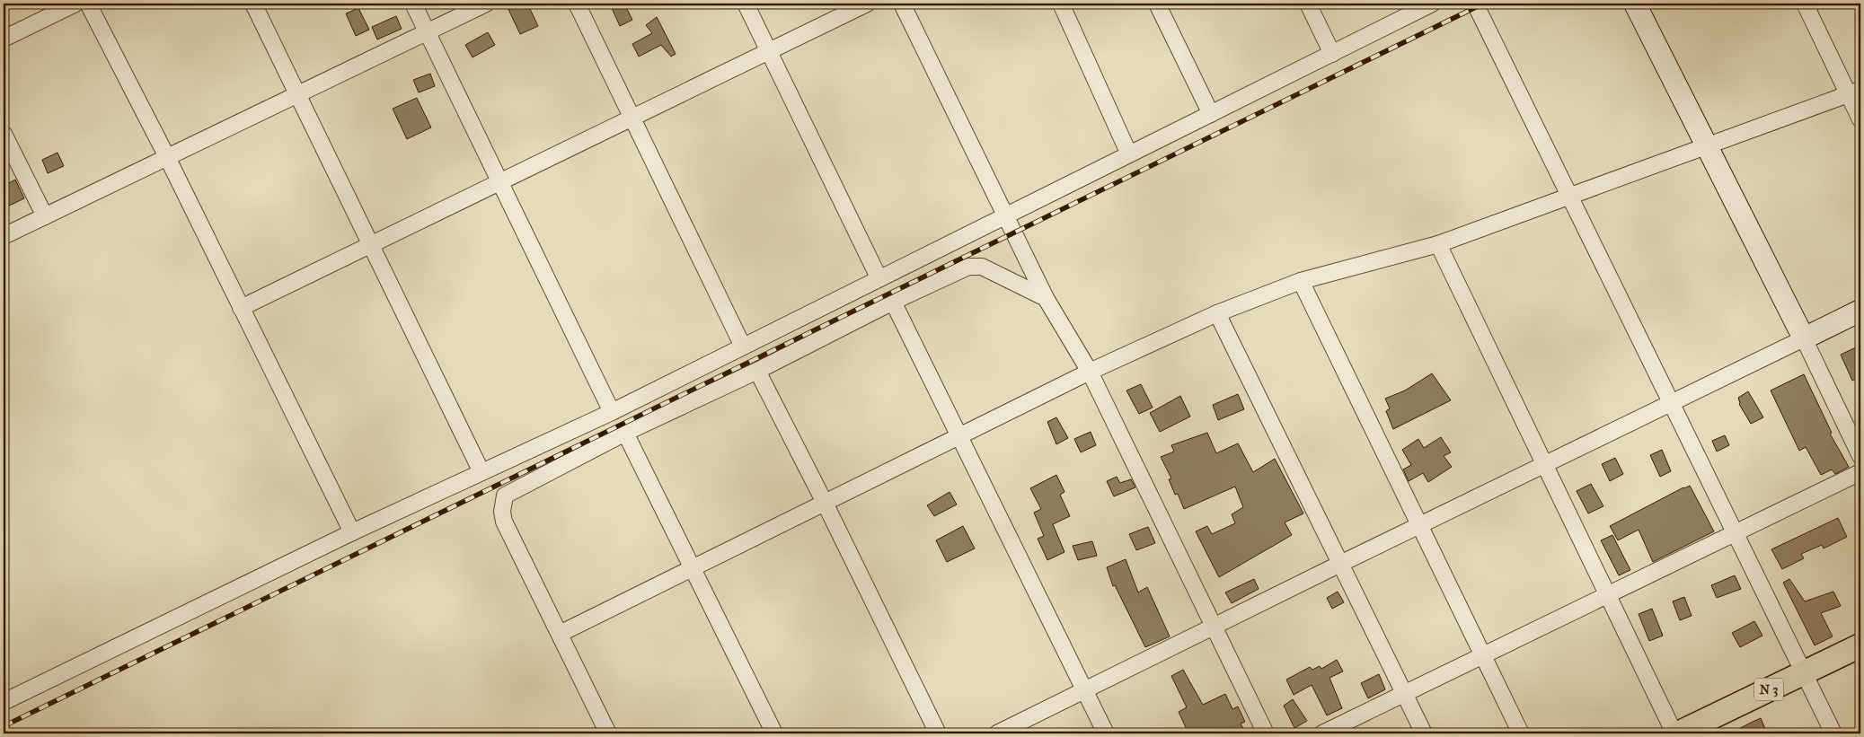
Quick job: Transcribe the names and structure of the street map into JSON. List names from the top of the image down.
{
  "streets": {
    "main road": ["N 3"]
  }
}
